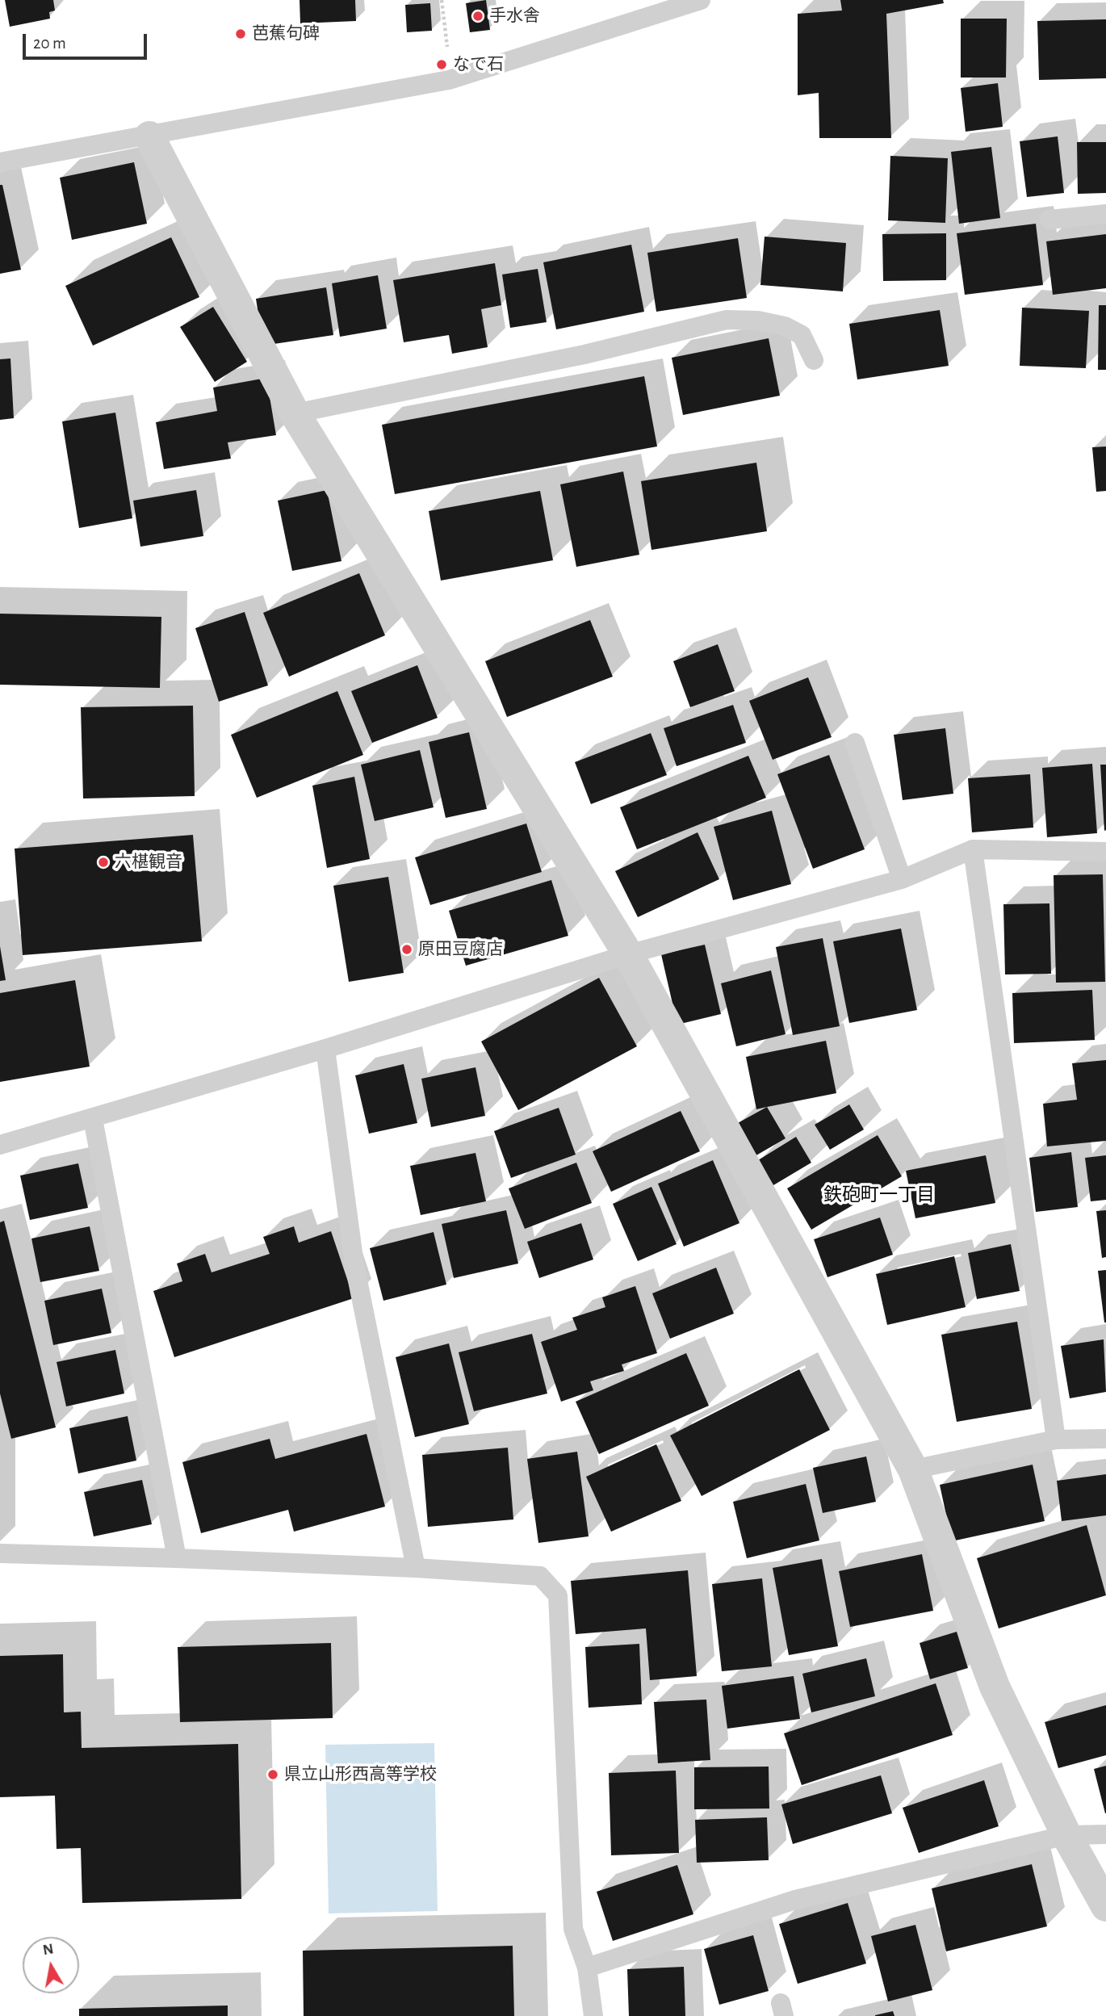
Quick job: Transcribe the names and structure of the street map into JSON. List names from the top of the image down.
{
  "districts": ["鉄砲町一丁目"],
  "places": [
    "手水舎",
    "芭蕉句碑",
    "なで石",
    "六椹観音",
    "原田豆腐店",
    "県立山形西高等学校"
  ],
  "scale_bar": "20 m",
  "north": "top"
}
